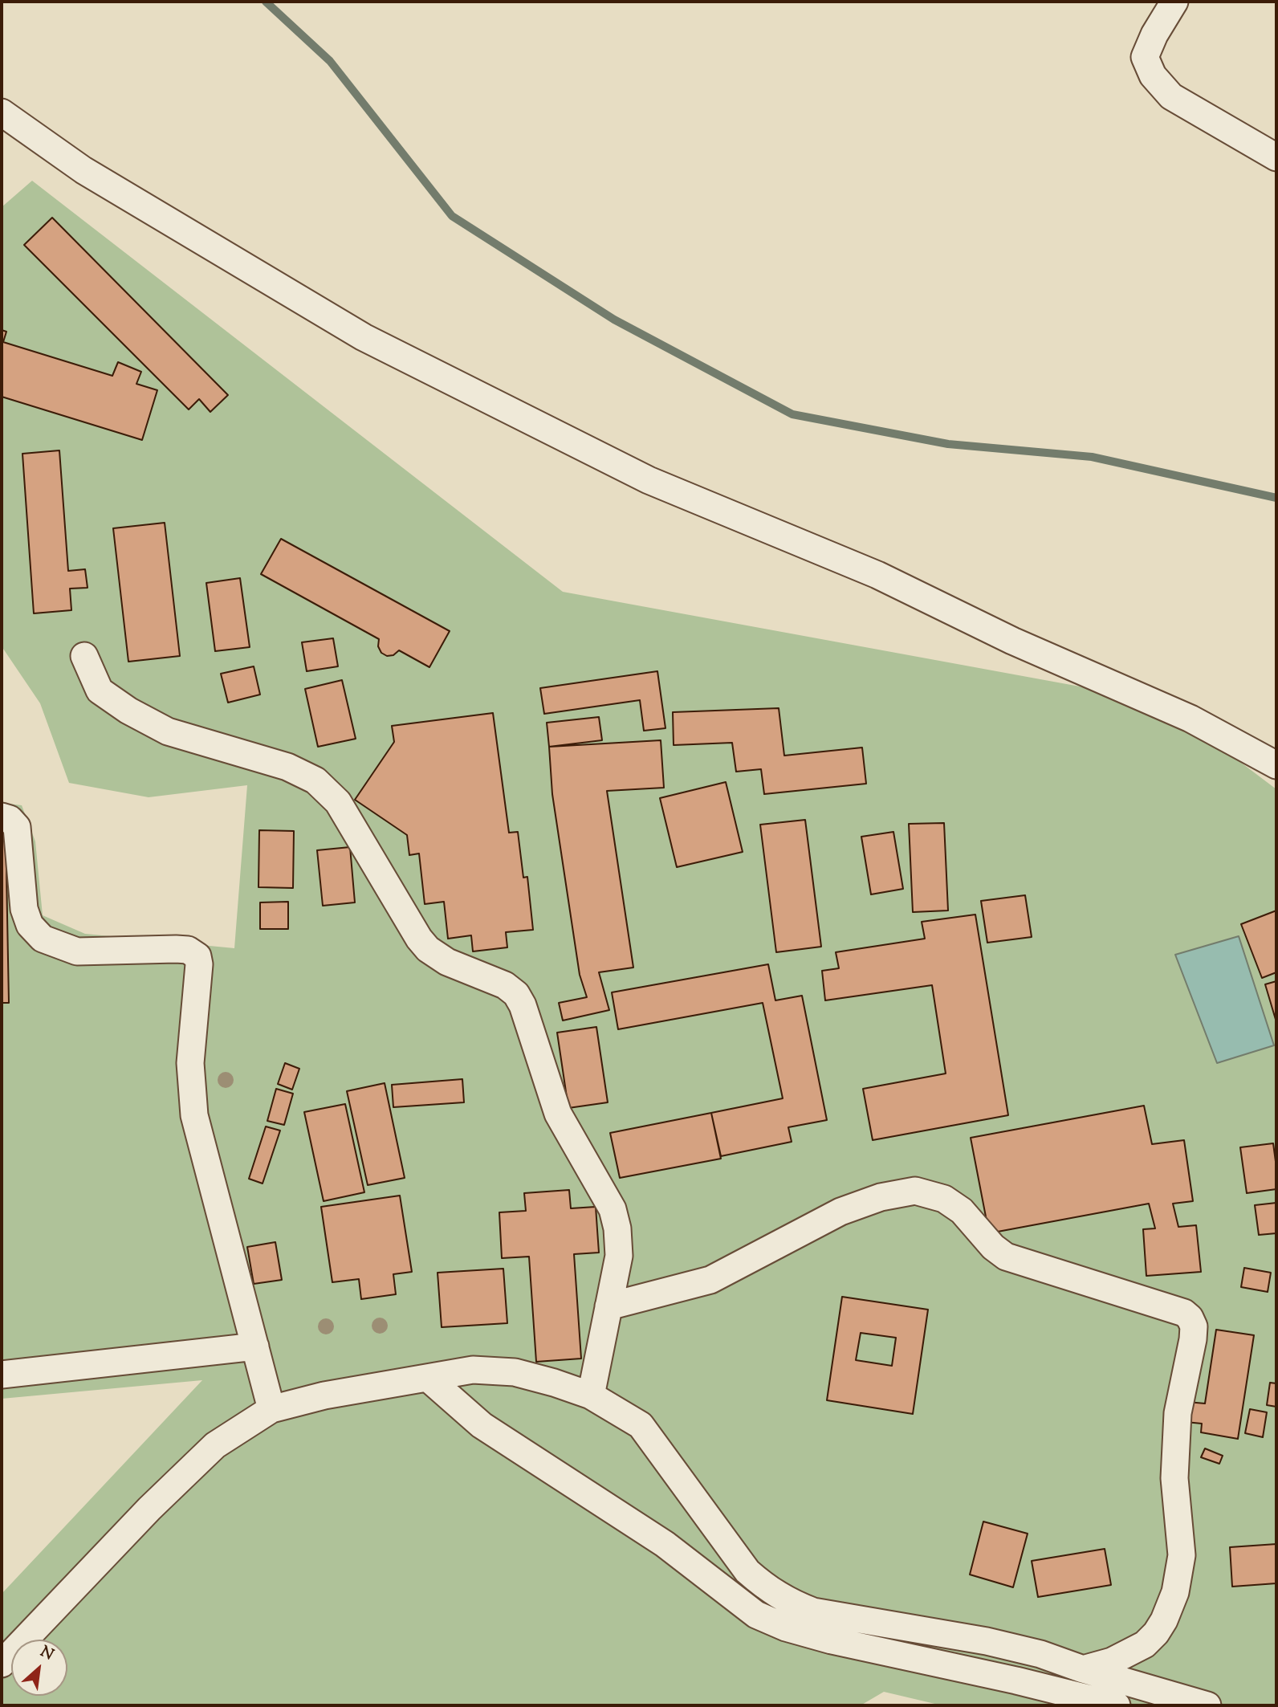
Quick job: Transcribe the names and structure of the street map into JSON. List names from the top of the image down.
{
  "north": "top right"
}
